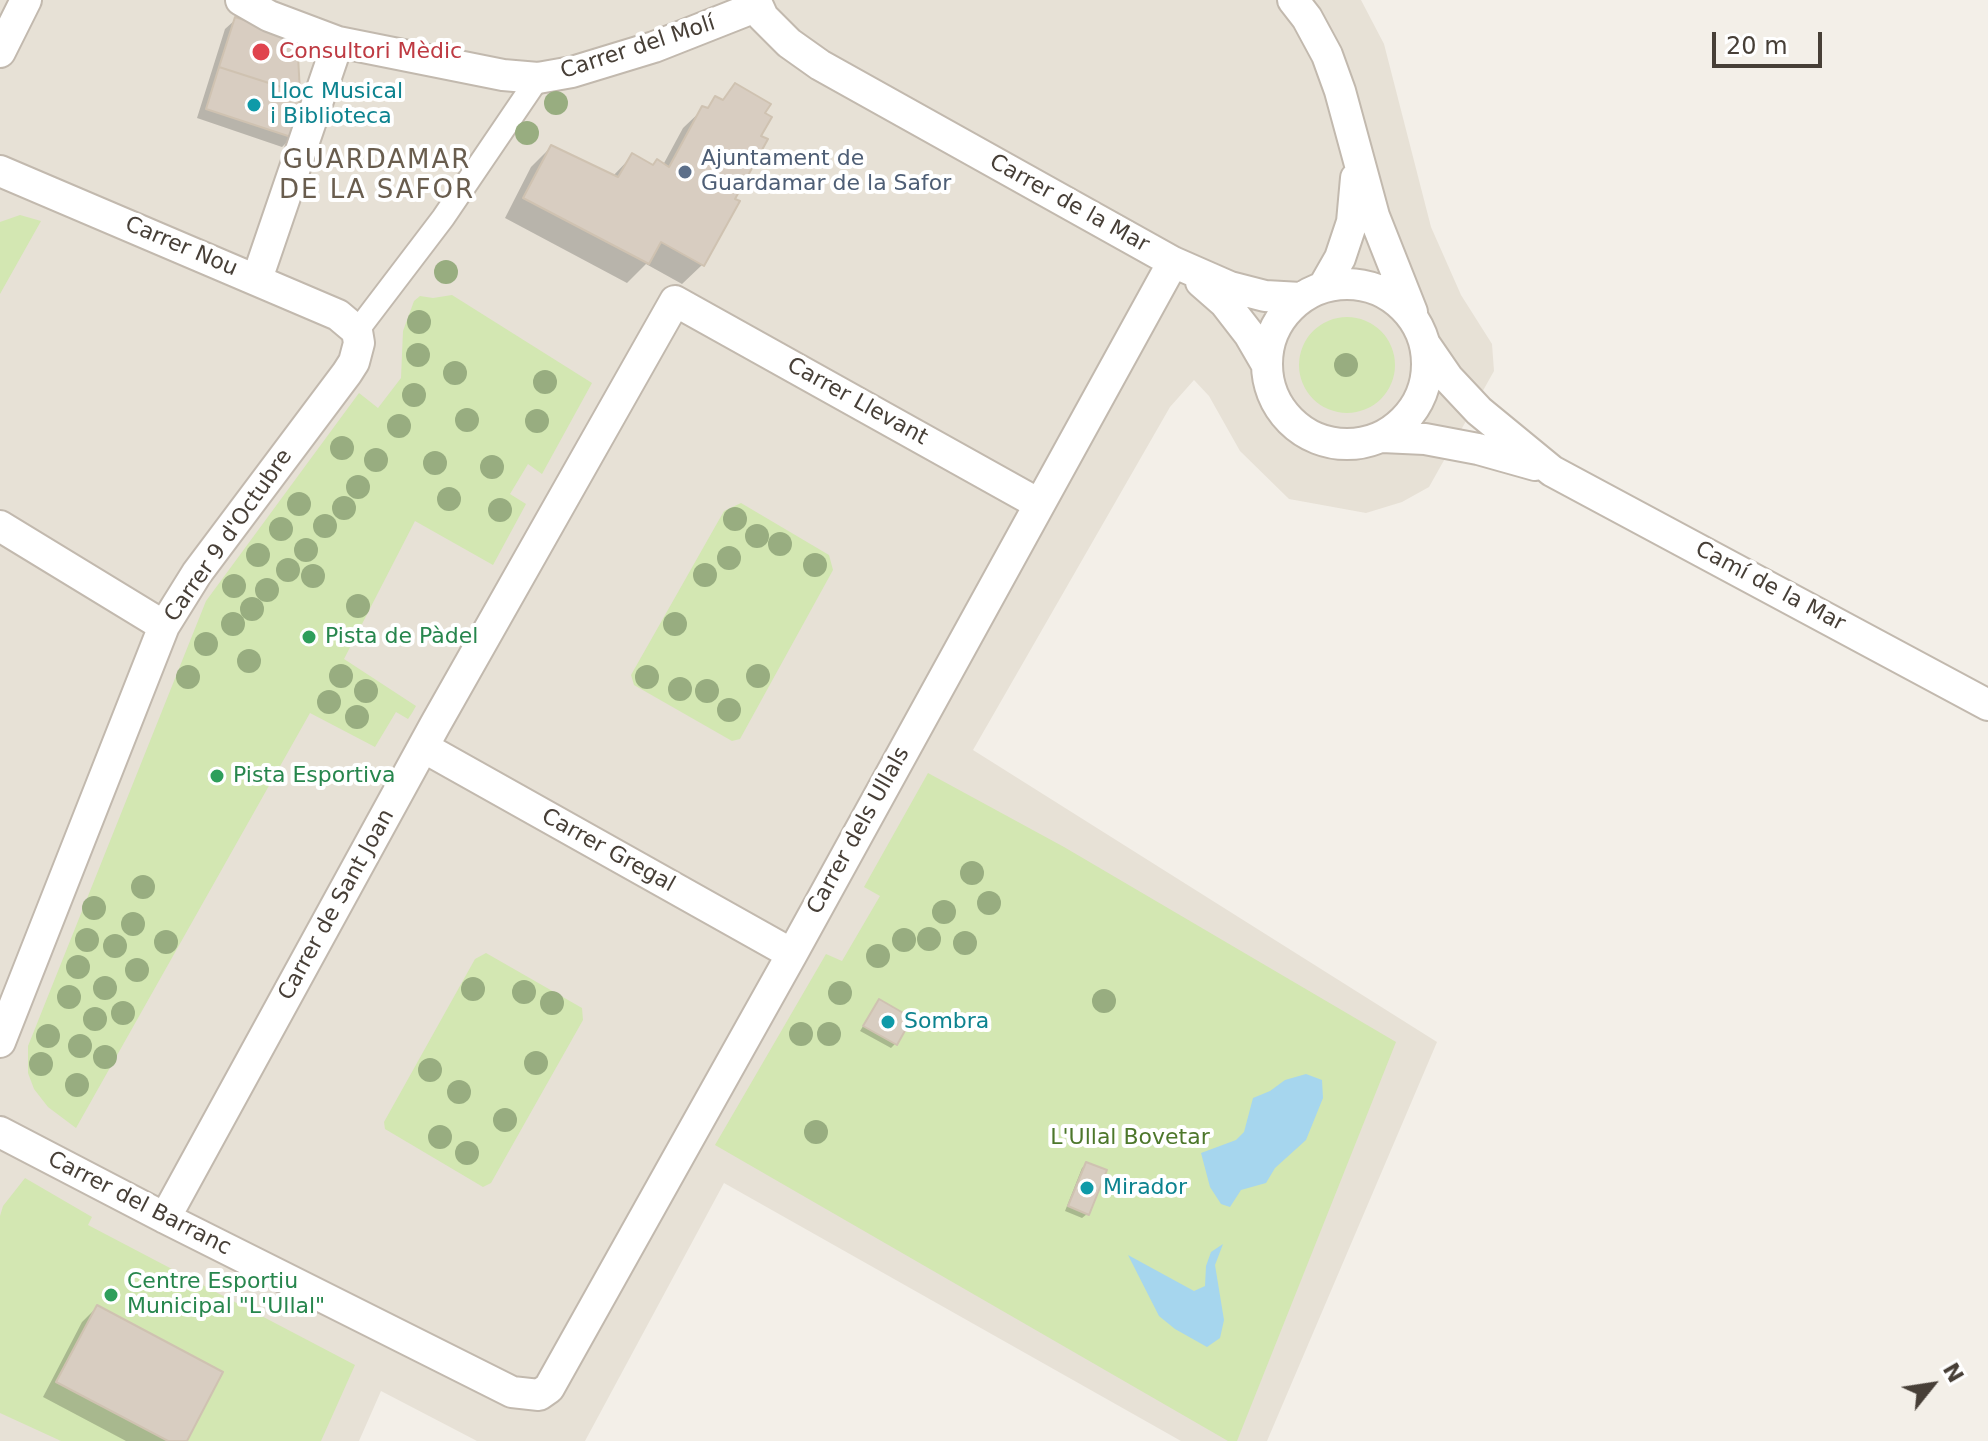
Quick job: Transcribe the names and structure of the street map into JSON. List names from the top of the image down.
{
  "streets": {
    "street": [
      "Carrer del Molí",
      "Carrer de la Mar",
      "Carrer Nou",
      "Carrer Llevant",
      "Carrer 9 d'Octubre",
      "Camí de la Mar",
      "Carrer dels Ullals",
      "Carrer Gregal",
      "Carrer de Sant Joan",
      "Carrer del Barranc"
    ]
  },
  "crossings": [
    ["Carrer del Molí", "Carrer de la Mar"],
    ["Carrer del Molí", "Carrer 9 d'Octubre"],
    ["Carrer de la Mar", "Camí de la Mar"],
    ["Carrer de la Mar", "Carrer dels Ullals"],
    ["Carrer Nou", "Carrer 9 d'Octubre"],
    ["Carrer Llevant", "Carrer dels Ullals"],
    ["Carrer Llevant", "Carrer de Sant Joan"],
    ["Carrer dels Ullals", "Carrer Gregal"],
    ["Carrer dels Ullals", "Carrer del Barranc"],
    ["Carrer Gregal", "Carrer de Sant Joan"],
    ["Carrer de Sant Joan", "Carrer del Barranc"]
  ],
  "districts": ["GUARDAMAR DE LA SAFOR"],
  "parks": ["L'Ullal Bovetar"],
  "places": [
    "Consultori Mèdic",
    "Lloc Musical i Biblioteca",
    "Ajuntament de Guardamar de la Safor",
    "Pista de Pàdel",
    "Pista Esportiva",
    "Sombra",
    "Mirador",
    "Centre Esportiu Municipal \"L'Ullal\""
  ],
  "scale_bar": "20 m",
  "north": "top right"
}
